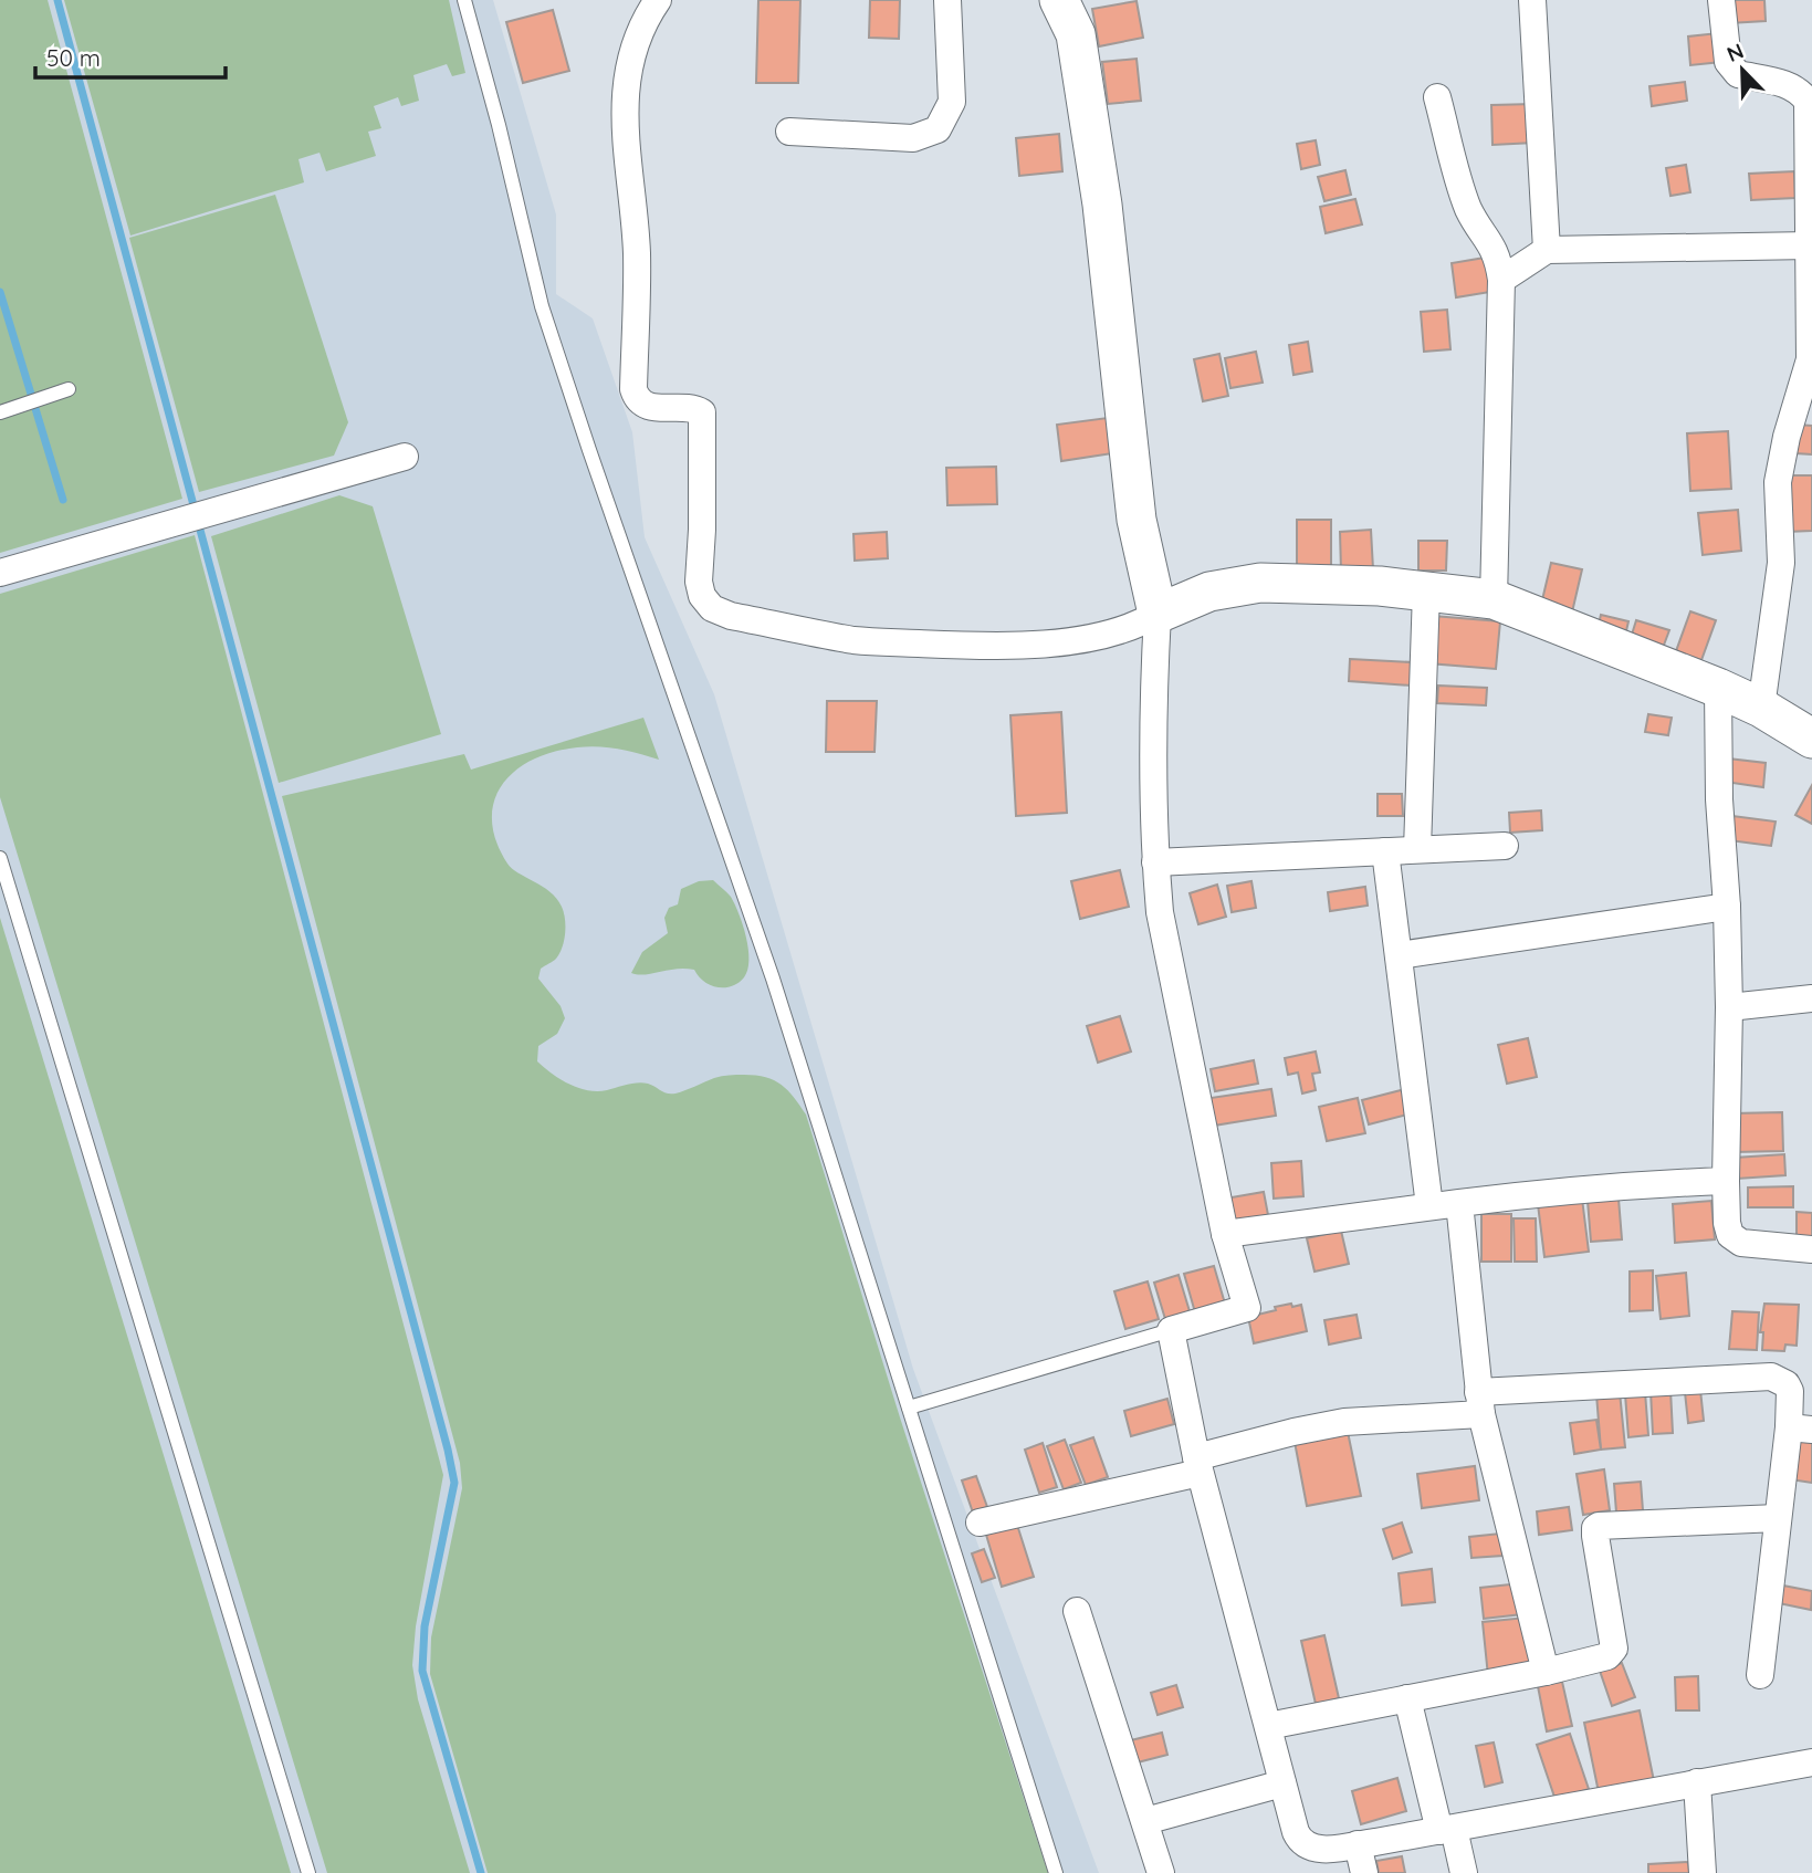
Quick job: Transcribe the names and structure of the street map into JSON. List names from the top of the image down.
{
  "scale_bar": "50 m",
  "north": "top left"
}
